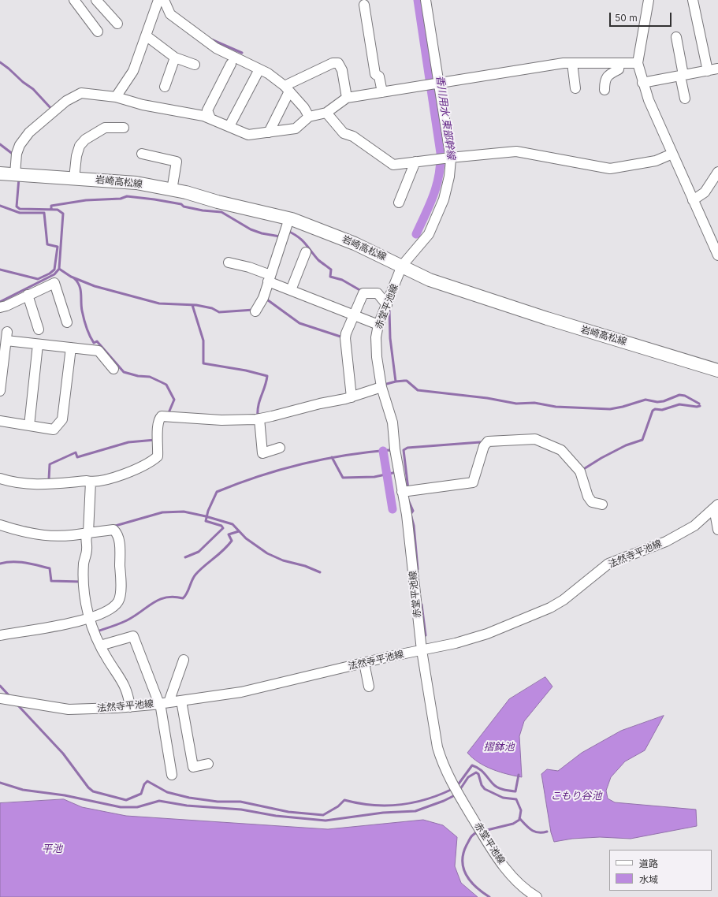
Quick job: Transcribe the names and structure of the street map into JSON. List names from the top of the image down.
{
  "streets": {
    "main road": ["岩崎高松線"],
    "street": ["赤堂平池線", "法然寺平池線"]
  },
  "crossings": [
    ["岩崎高松線", "赤堂平池線"],
    ["赤堂平池線", "法然寺平池線"]
  ],
  "water": [
    "香川用水 東部幹線",
    "摺鉢池",
    "こもり谷池",
    "平池"
  ],
  "legend": ["道路", "水域"],
  "scale_bar": "50 m"
}
